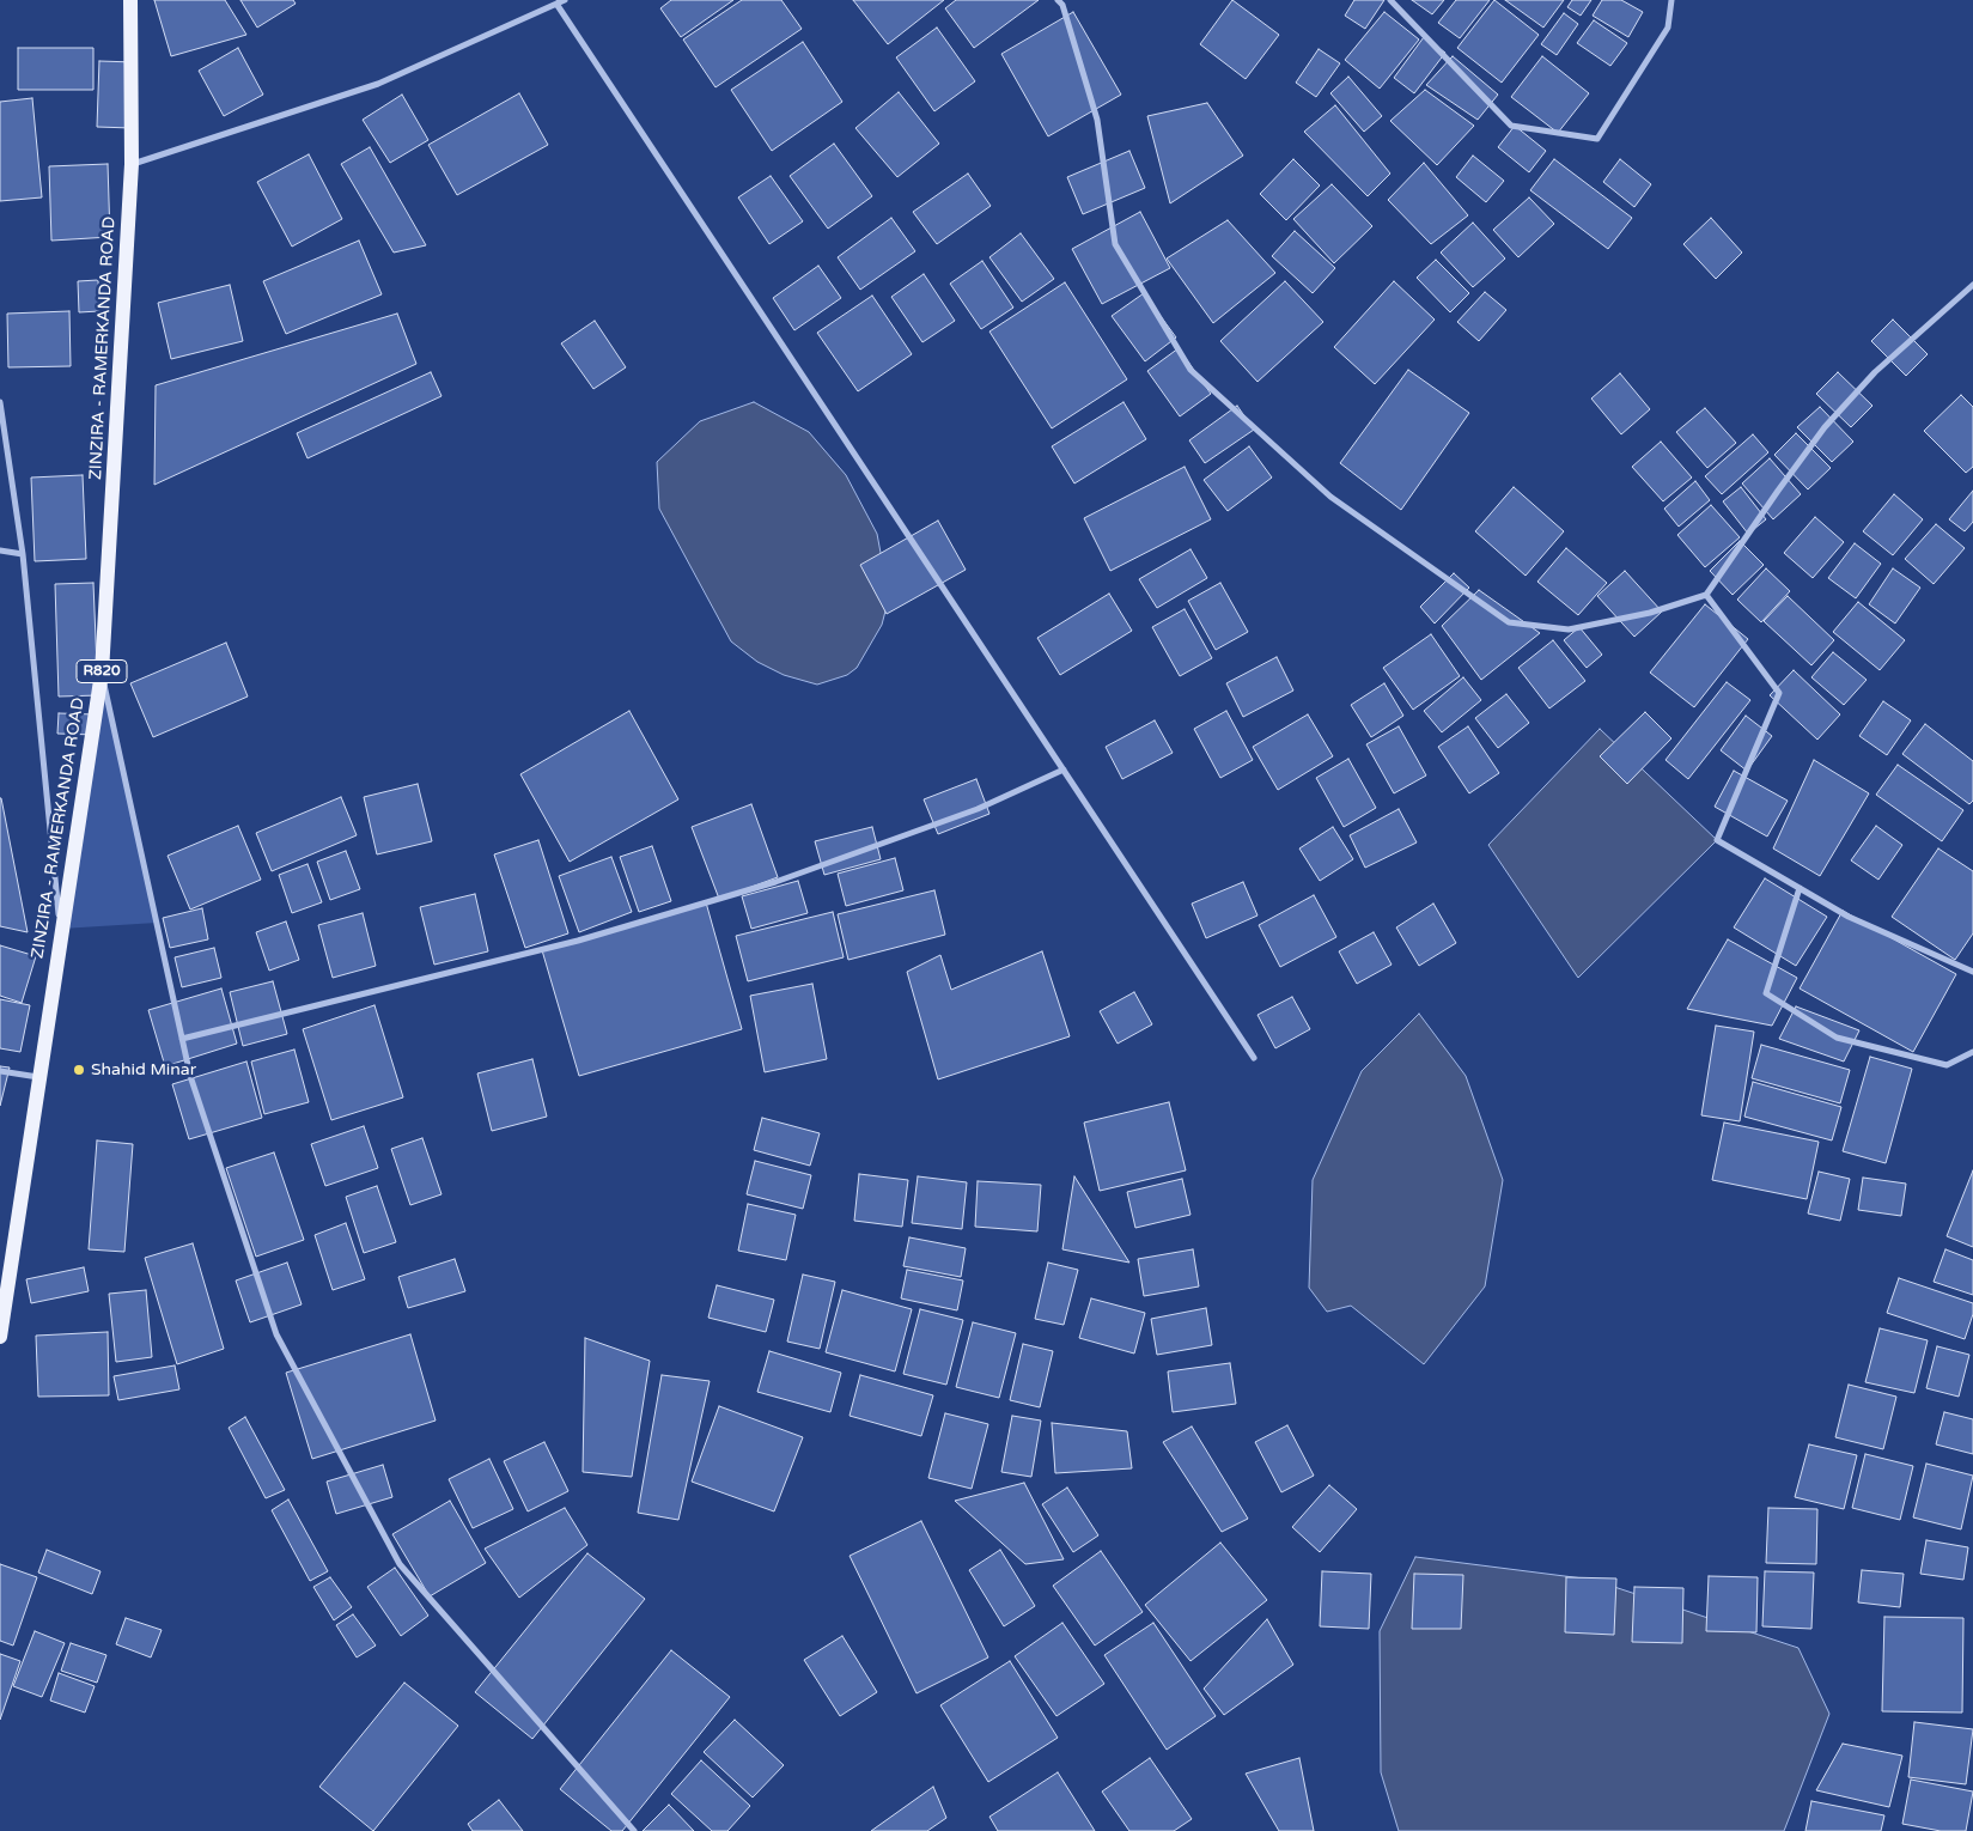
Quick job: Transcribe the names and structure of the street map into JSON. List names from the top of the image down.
{
  "streets": {
    "main road": ["ZINZIRA - RAMERKANDA ROAD", "R820"]
  },
  "places": ["Shahid Minar"]
}
